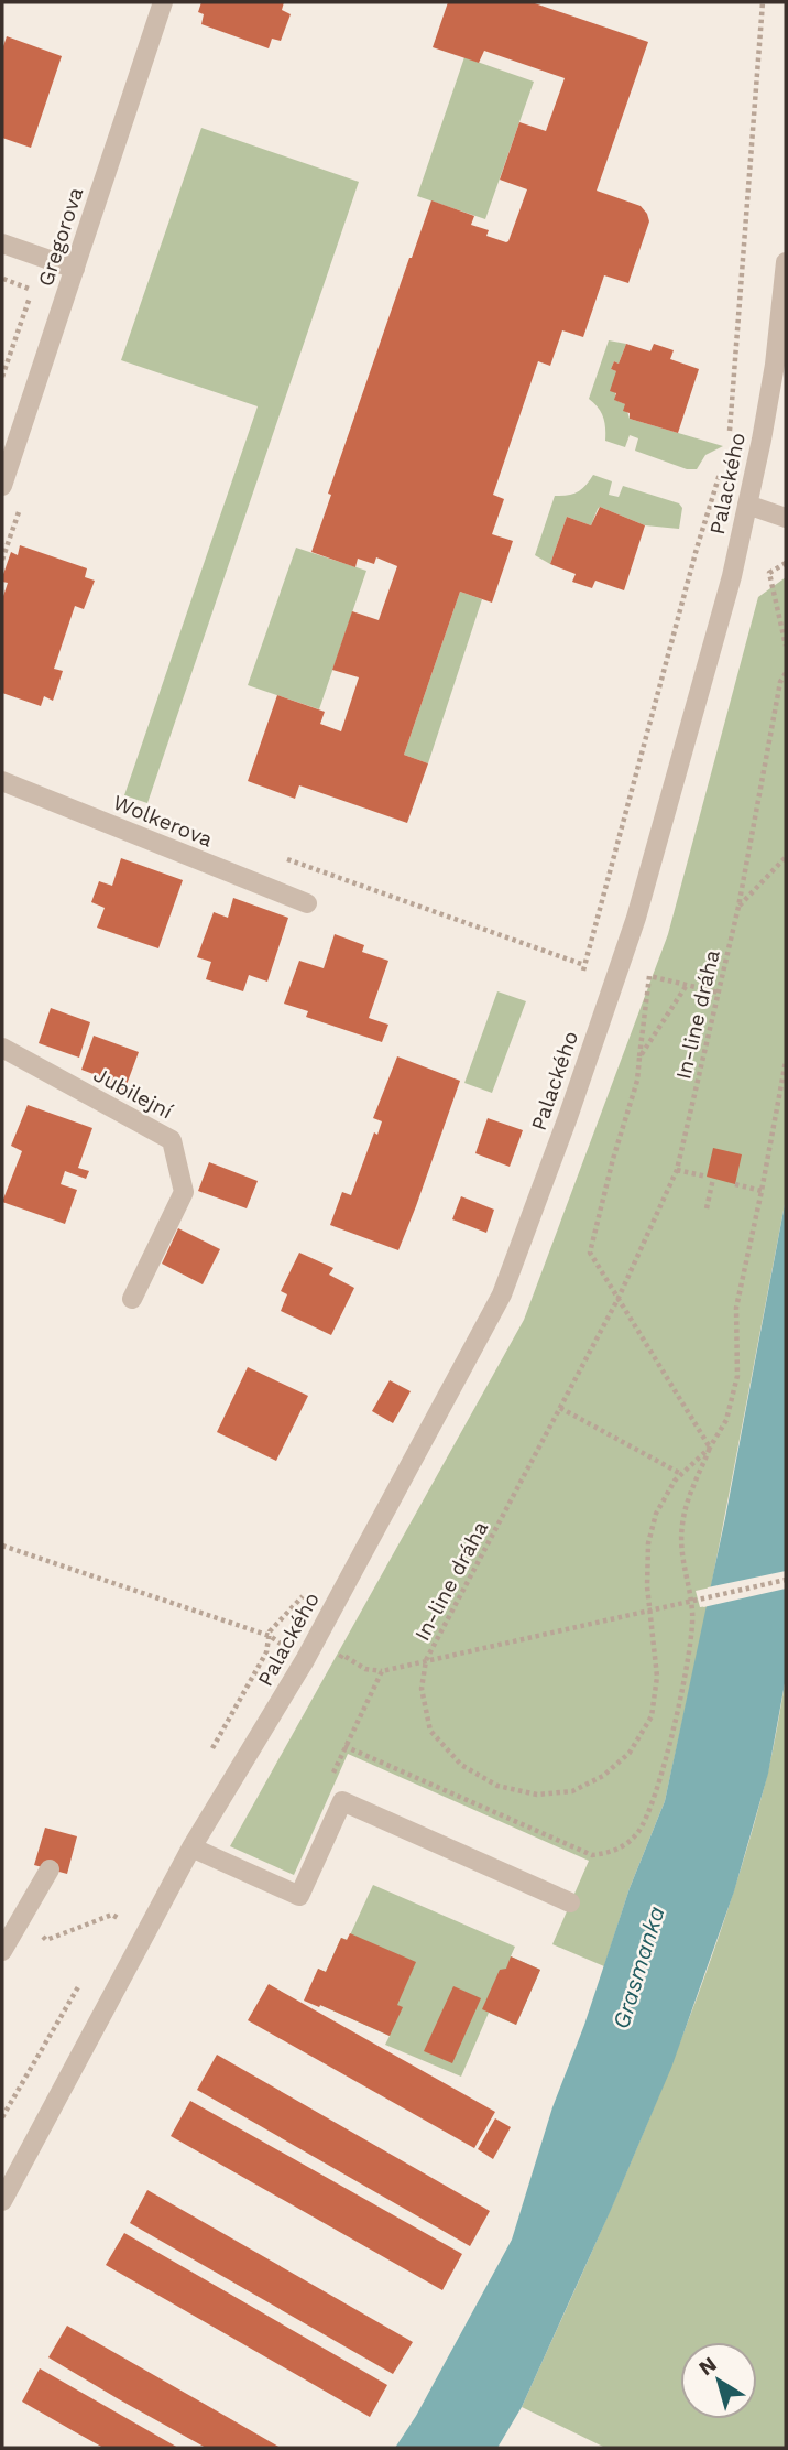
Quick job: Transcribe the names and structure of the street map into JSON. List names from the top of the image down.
{
  "streets": {
    "street": [
      "Gregorova",
      "Palackého",
      "Wolkerova",
      "Jubilejní"
    ],
    "path": ["In-line dráha"]
  },
  "water": ["Grasmanka"],
  "north": "top left"
}
